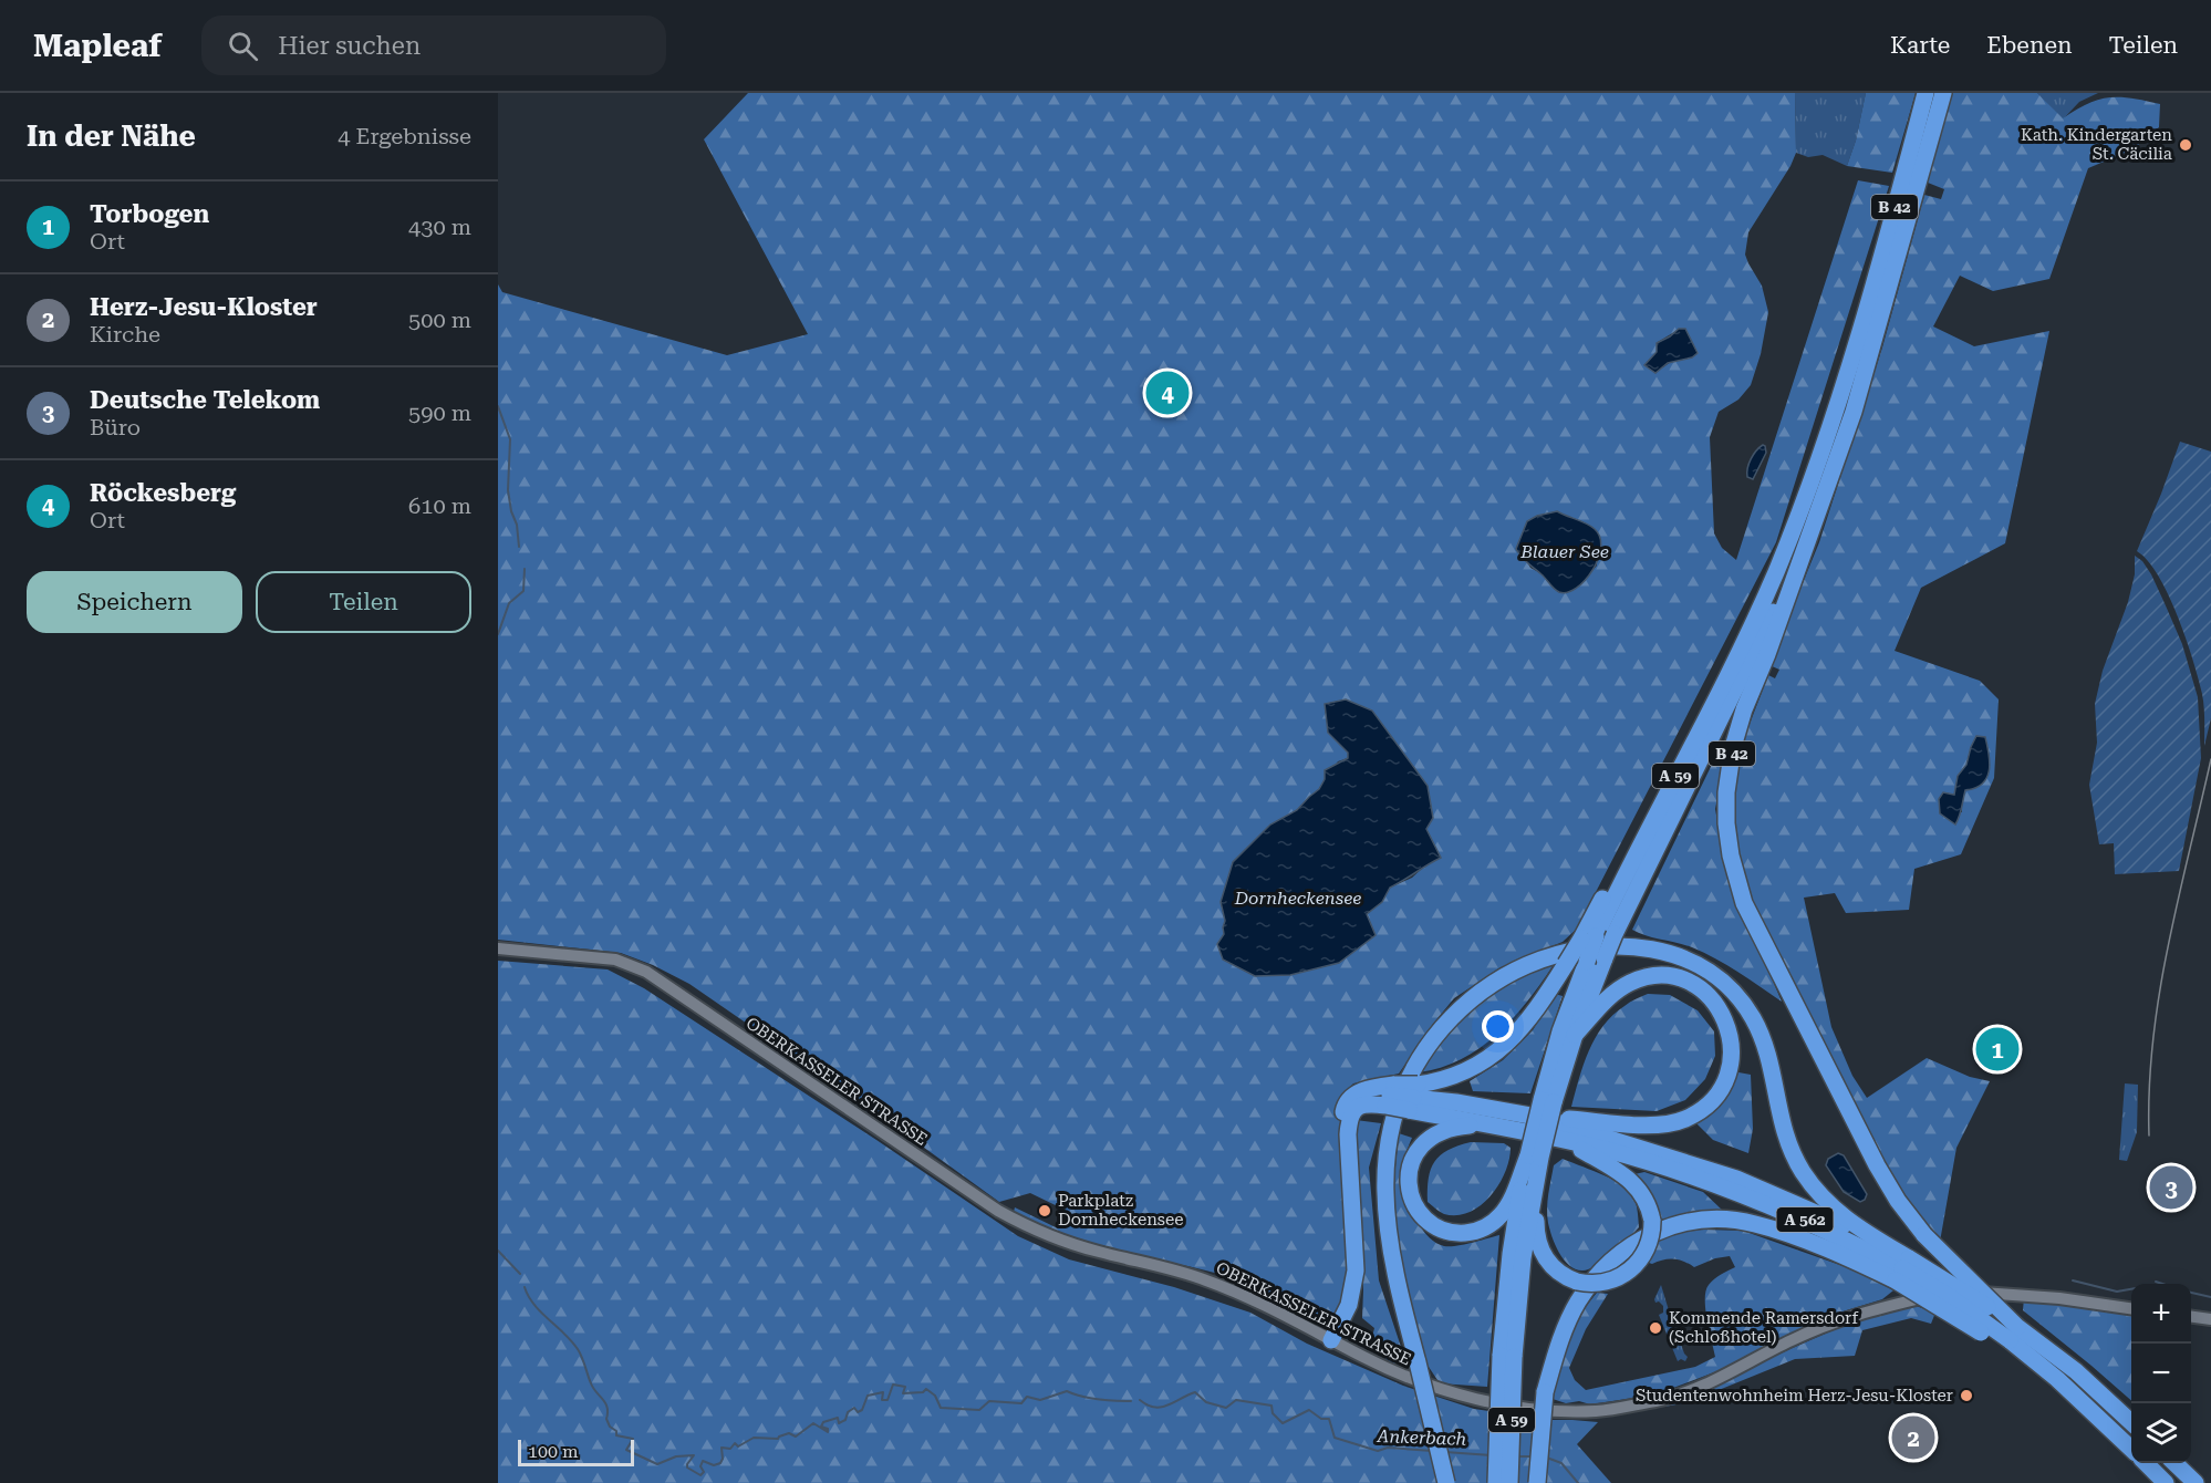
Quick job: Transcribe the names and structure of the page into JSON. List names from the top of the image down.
{
  "streets": {
    "highway": ["B 42", "A 59", "A 562"],
    "street": ["OBERKASSELER STRASSE"]
  },
  "crossings": [
    ["B 42", "A 59"],
    ["B 42", "A 562"]
  ],
  "water": ["Blauer See", "Dornheckensee", "Ankerbach"],
  "places": [
    "Kath. Kindergarten St. Cäcilia",
    "Parkplatz Dornheckensee",
    "Kommende Ramersdorf (Schloßhotel)",
    "Studentenwohnheim Herz-Jesu-Kloster"
  ],
  "scale_bar": "100 m",
  "page": {
    "header": "Mapleaf",
    "search": "Hier suchen",
    "nav": ["Karte", "Ebenen", "Teilen"],
    "heading": ["In der Nähe", "4 Ergebnisse"],
    "list": [
      {
        "mark": "1",
        "name": "Torbogen",
        "note": "Ort",
        "value": "430 m"
      },
      {
        "mark": "2",
        "name": "Herz-Jesu-Kloster",
        "note": "Kirche",
        "value": "500 m"
      },
      {
        "mark": "3",
        "name": "Deutsche Telekom",
        "note": "Büro",
        "value": "590 m"
      },
      {
        "mark": "4",
        "name": "Röckesberg",
        "note": "Ort",
        "value": "610 m"
      }
    ],
    "pins": [
      "4",
      "1",
      "3",
      "2"
    ],
    "buttons": ["Speichern", "Teilen"],
    "map_buttons": ["+", "−"],
    "scale": "100 m"
  }
}
